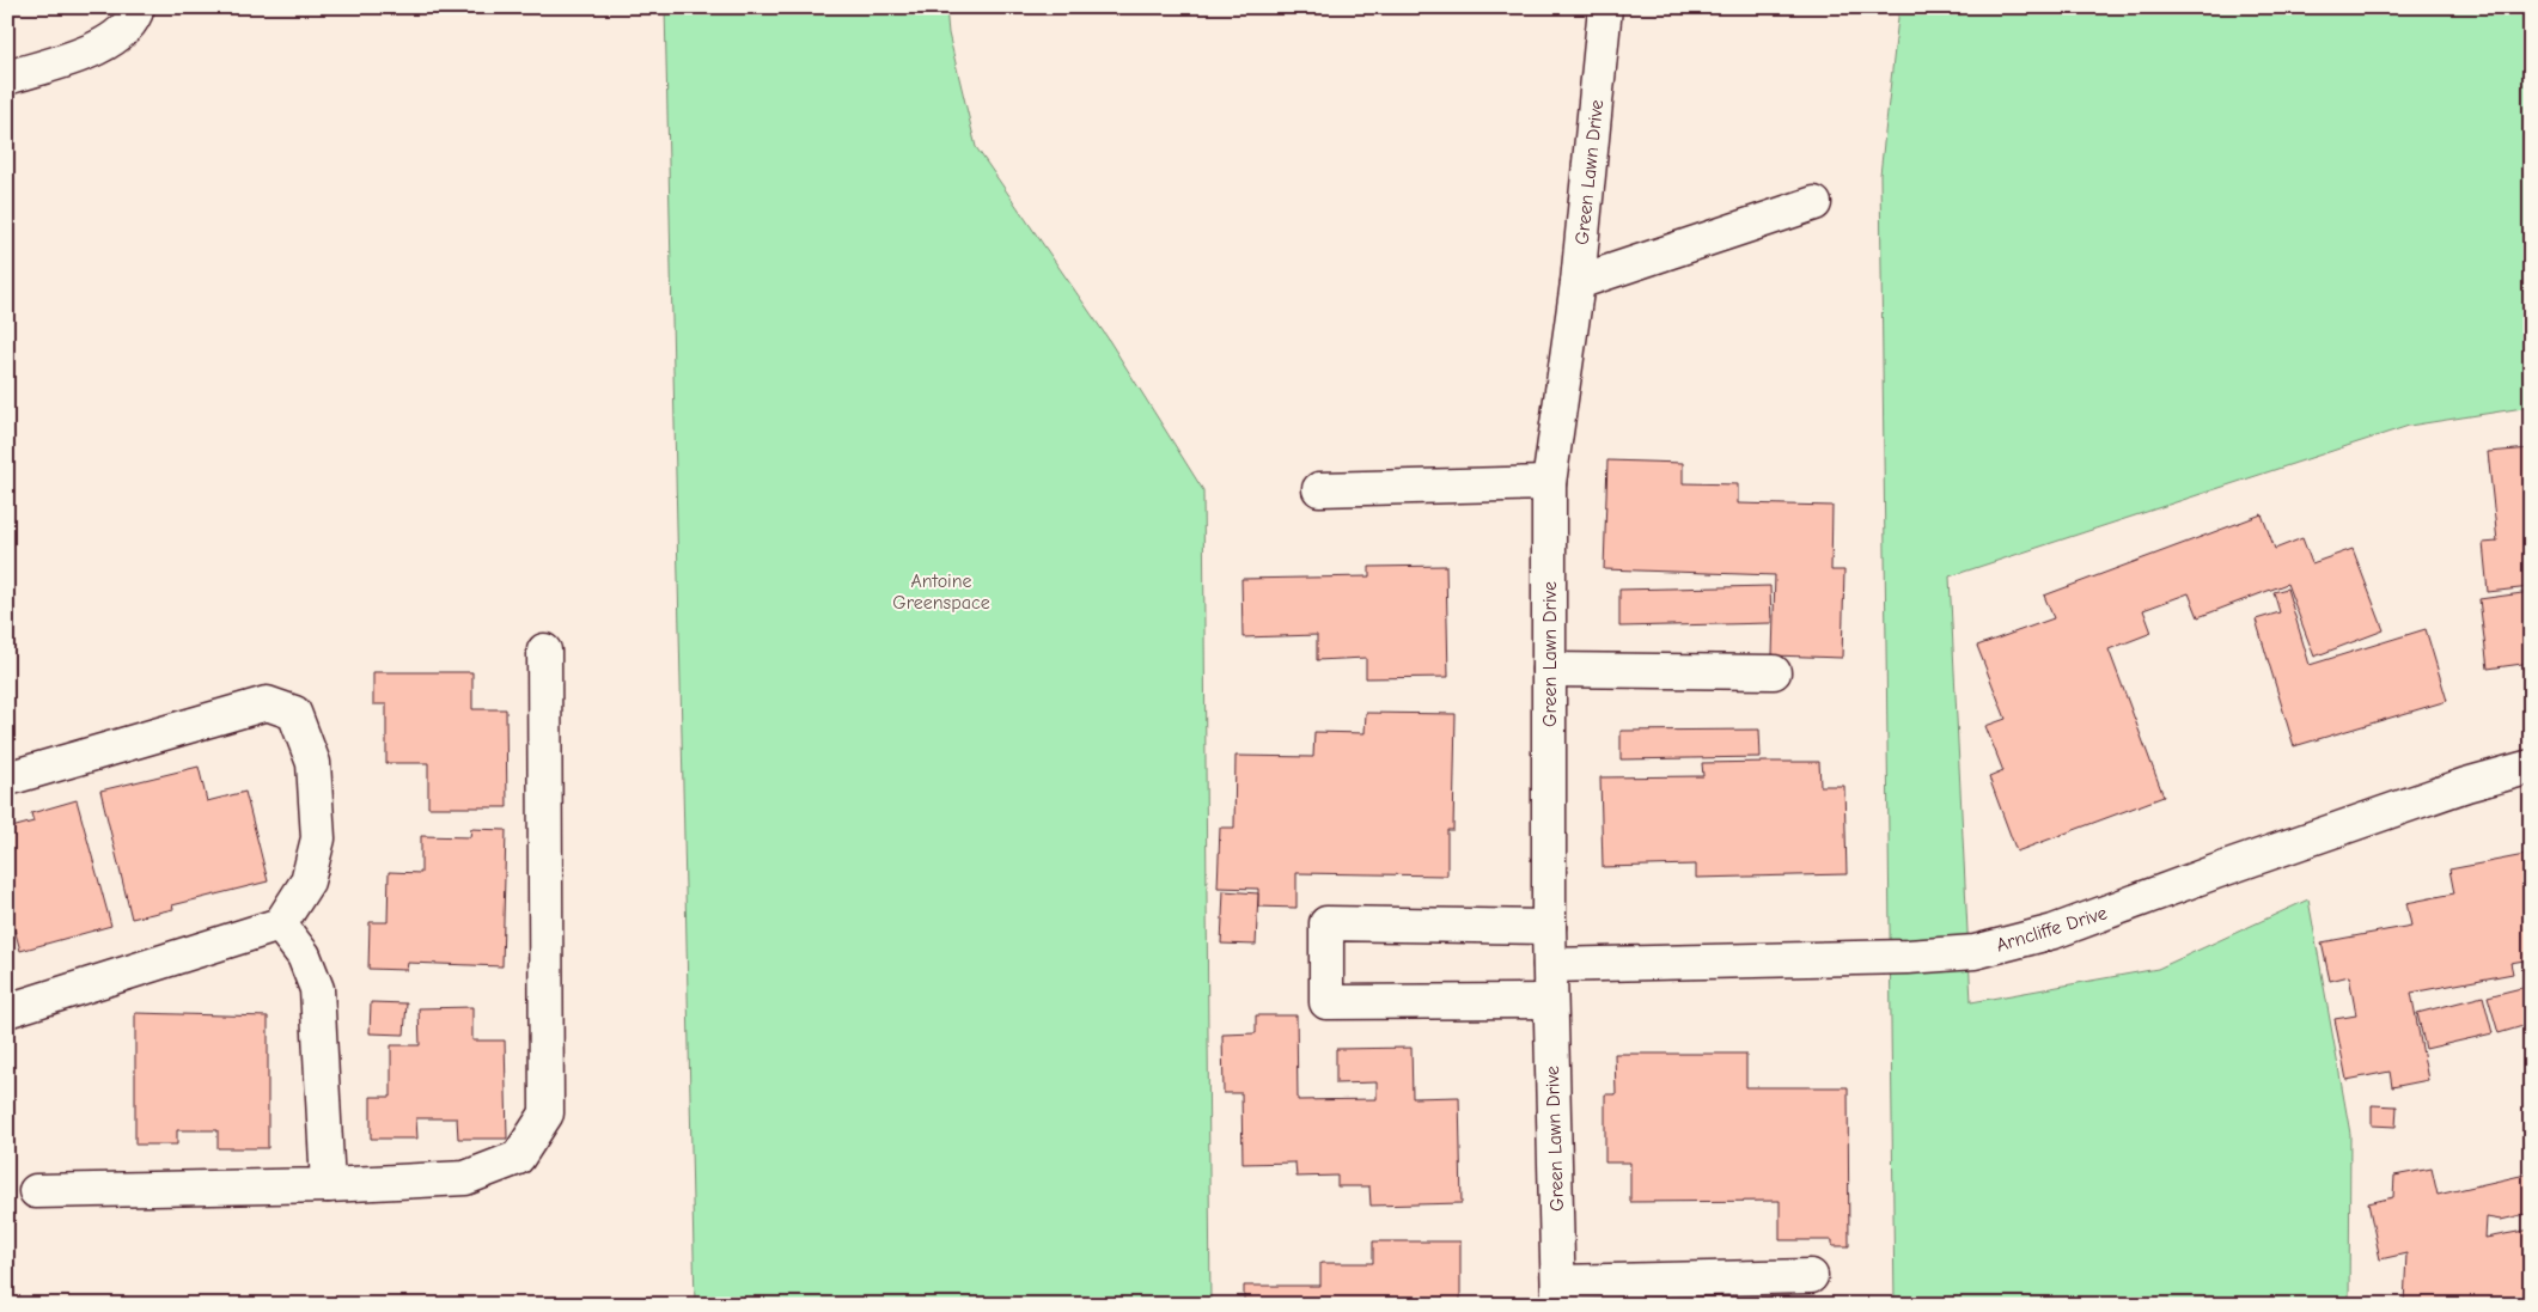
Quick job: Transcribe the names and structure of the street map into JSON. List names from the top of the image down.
{
  "streets": {
    "street": ["Green Lawn Drive", "Arncliffe Drive"]
  },
  "crossings": [
    ["Green Lawn Drive", "Arncliffe Drive"]
  ],
  "parks": ["Antoine Greenspace"]
}
